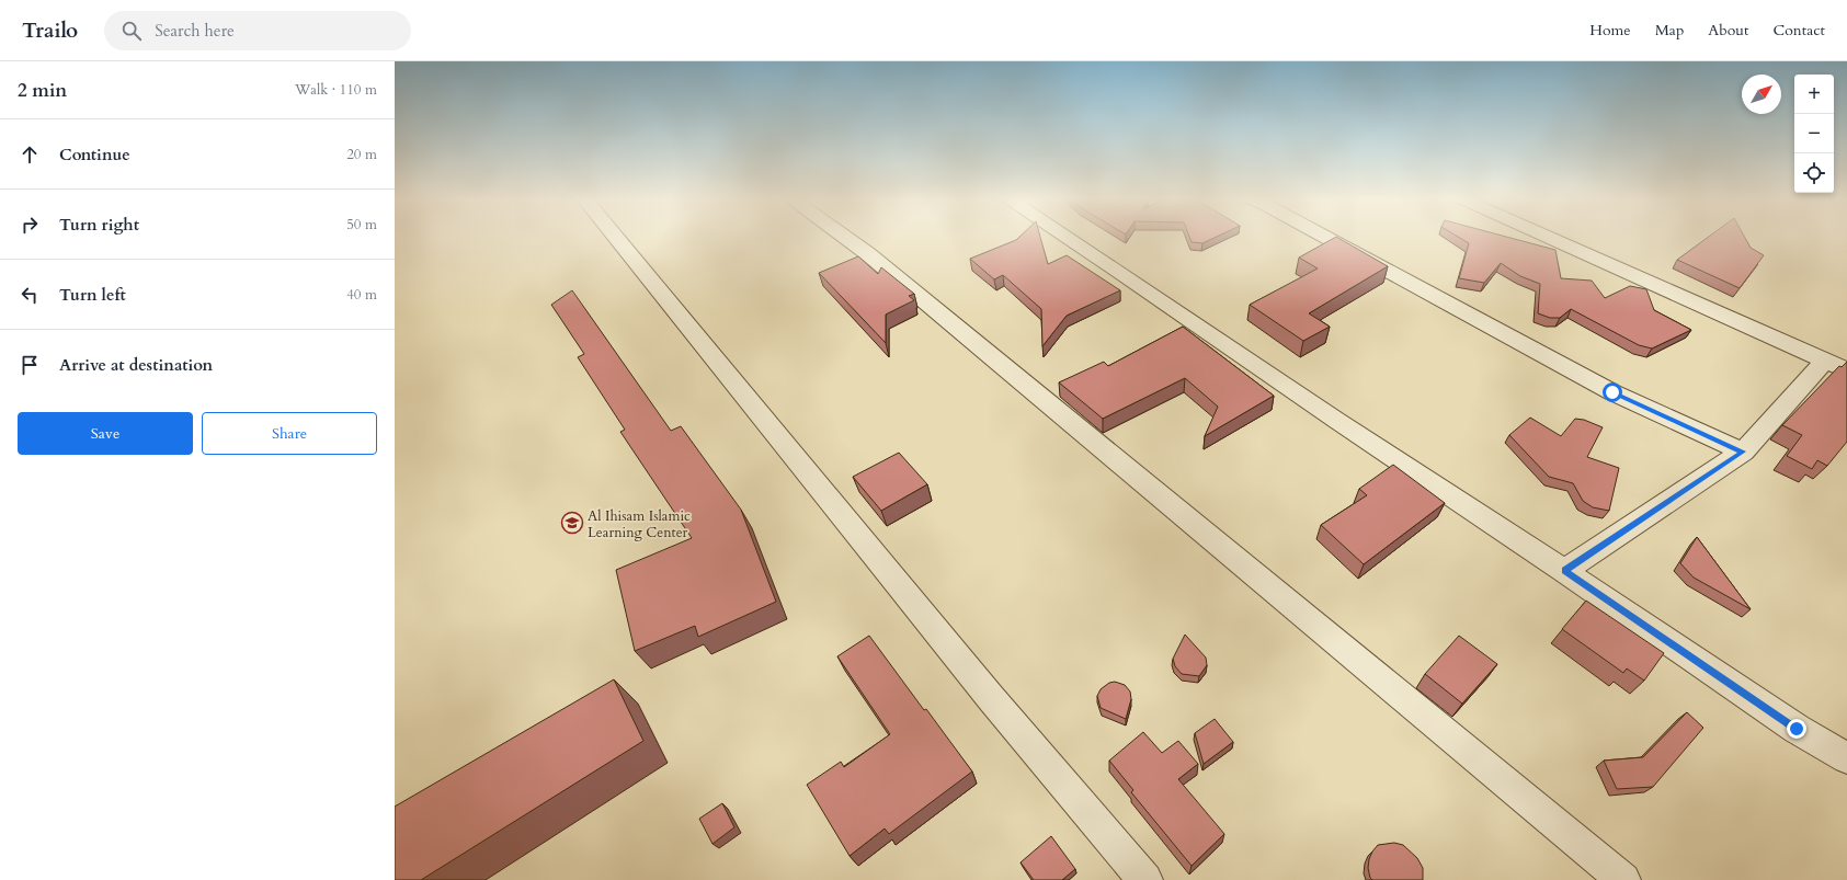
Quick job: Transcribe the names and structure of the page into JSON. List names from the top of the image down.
{
  "places": {
    "school or university": ["Al Ihisam Islamic Learning Center"]
  },
  "north": "top right",
  "page": {
    "header": "Trailo",
    "search": "Search here",
    "nav": [
      "Home",
      "Map",
      "About",
      "Contact"
    ],
    "heading": ["2 min", "Walk · 110 m"],
    "map_buttons": ["+", "−"],
    "list": [
      ["Continue", "20 m"],
      ["Turn right", "50 m"],
      ["Turn left", "40 m"],
      "Arrive at destination"
    ],
    "buttons": ["Save", "Share"]
  }
}
